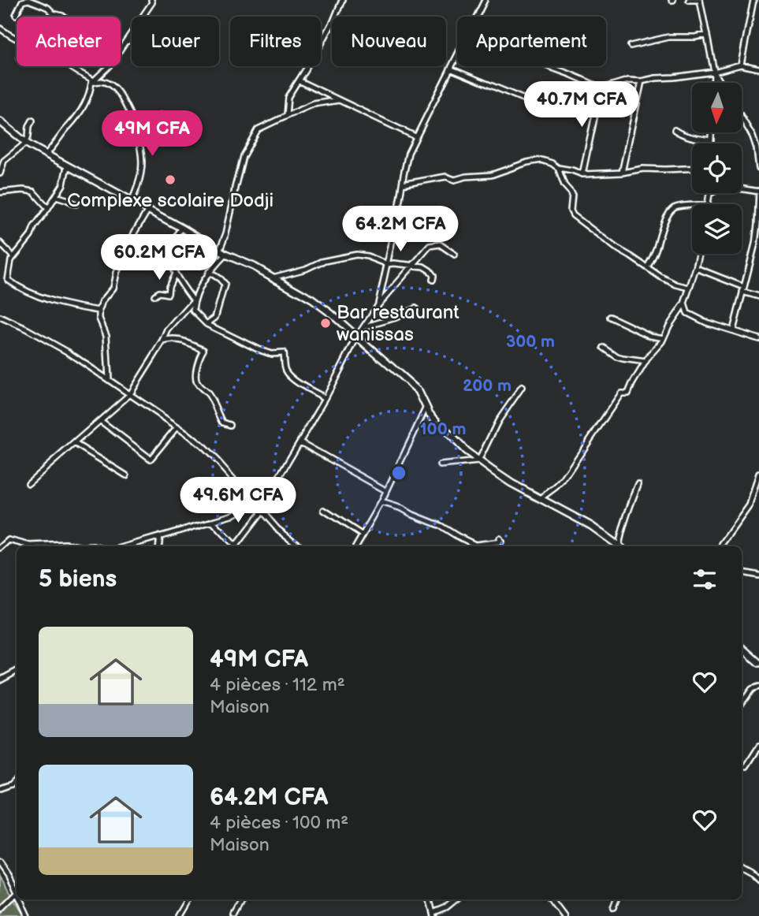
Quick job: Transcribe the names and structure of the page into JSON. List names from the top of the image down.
{
  "places": ["Complexe scolaire Dodji", "Bar restaurant wanissas"],
  "north": "bottom",
  "page": {
    "chip": [
      "Acheter",
      "Louer",
      "Filtres",
      "Nouveau",
      "Appartement"
    ],
    "price": [
      "40.7M CFA",
      "49M CFA",
      "64.2M CFA",
      "60.2M CFA",
      "49.6M CFA"
    ],
    "heading": "5 biens",
    "list": [
      {
        "name": "49M CFA",
        "note": "4 pièces · 112 m² · Maison"
      },
      {
        "name": "64.2M CFA",
        "note": "4 pièces · 100 m² · Maison"
      }
    ]
  },
  "rings": ["300 m", "200 m", "100 m"]
}
